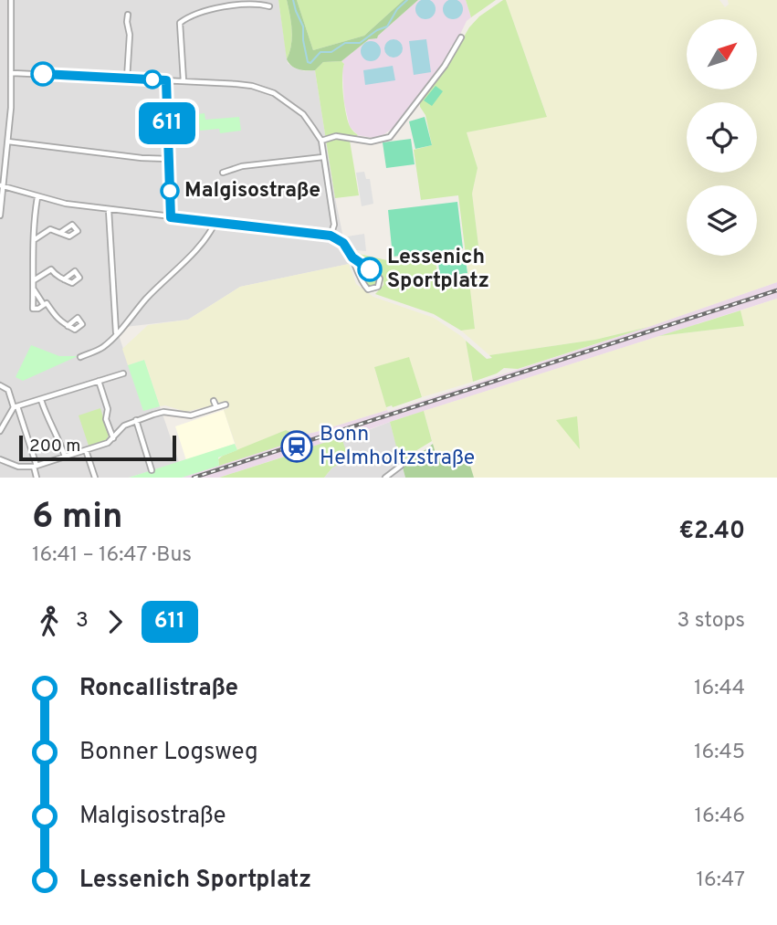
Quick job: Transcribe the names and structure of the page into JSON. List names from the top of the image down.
{
  "places": {
    "other": ["Malgisostraße", "Lessenich Sportplatz"],
    "station": ["Bonn Helmholtzstraße"]
  },
  "lines": ["bus line 611"],
  "scale_bar": "200 m",
  "north": "top right",
  "page": {
    "on_map": "611",
    "scale": "200 m",
    "heading": ["6 min", "16:41 – 16:47 · Bus", "€2.40"],
    "legs": ["3", "611", "3 stops"],
    "list": [
      {
        "name": "Roncallistraße",
        "value": "16:44"
      },
      {
        "name": "Bonner Logsweg",
        "value": "16:45"
      },
      {
        "name": "Malgisostraße",
        "value": "16:46"
      },
      {
        "name": "Lessenich Sportplatz",
        "value": "16:47"
      }
    ]
  }
}
